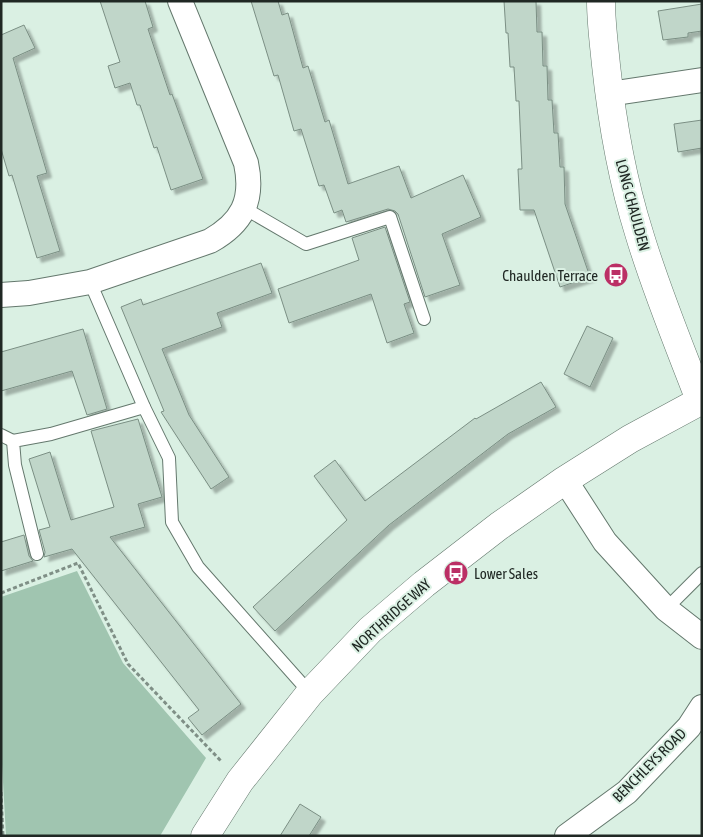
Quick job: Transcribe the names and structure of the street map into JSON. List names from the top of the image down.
{
  "streets": {
    "street": ["LONG CHAULDEN", "NORTHRIDGE WAY", "BENCHLEYS ROAD"]
  },
  "crossings": [
    ["LONG CHAULDEN", "NORTHRIDGE WAY"]
  ],
  "places": {
    "bus stop": ["Chaulden Terrace", "Lower Sales"]
  }
}
